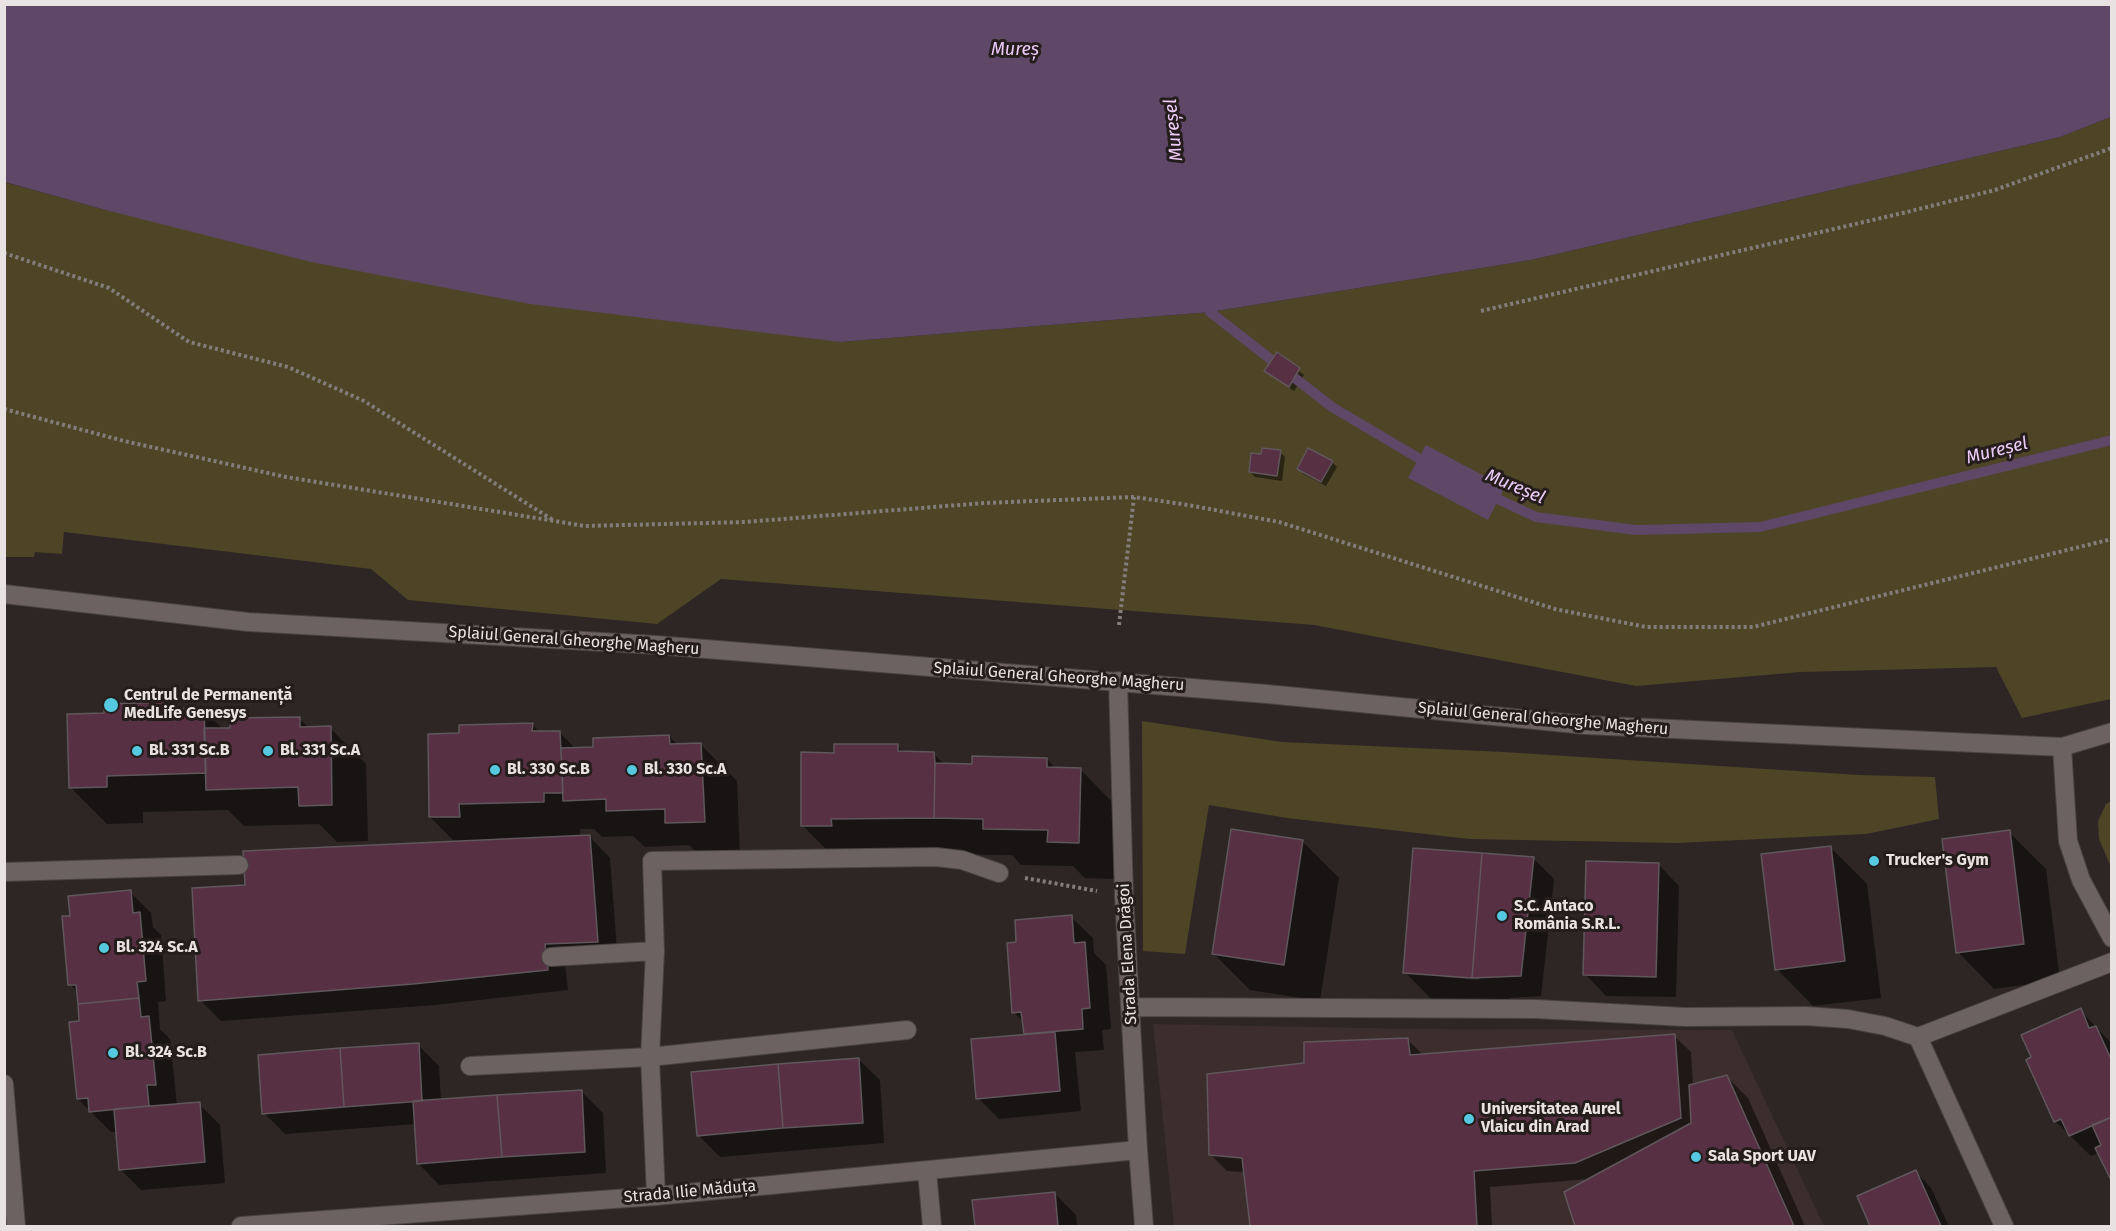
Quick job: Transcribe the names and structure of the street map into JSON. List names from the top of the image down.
{
  "streets": {
    "street": ["Splaiul General Gheorghe Magheru", "Strada Elena Drăgoi", "Strada Ilie Măduța"]
  },
  "crossings": [
    ["Splaiul General Gheorghe Magheru", "Strada Elena Drăgoi"],
    ["Strada Elena Drăgoi", "Strada Ilie Măduța"]
  ],
  "water": ["Mureș", "Mureșel"],
  "places": [
    "Centrul de Permanență MedLife Genesys",
    "Bl. 331 Sc.B",
    "Bl. 331 Sc.A",
    "Bl. 330 Sc.B",
    "Bl. 330 Sc.A",
    "Trucker's Gym",
    "S.C. Antaco România S.R.L.",
    "Bl. 324 Sc.A",
    "Bl. 324 Sc.B",
    "Universitatea Aurel Vlaicu din Arad",
    "Sala Sport UAV"
  ]
}
